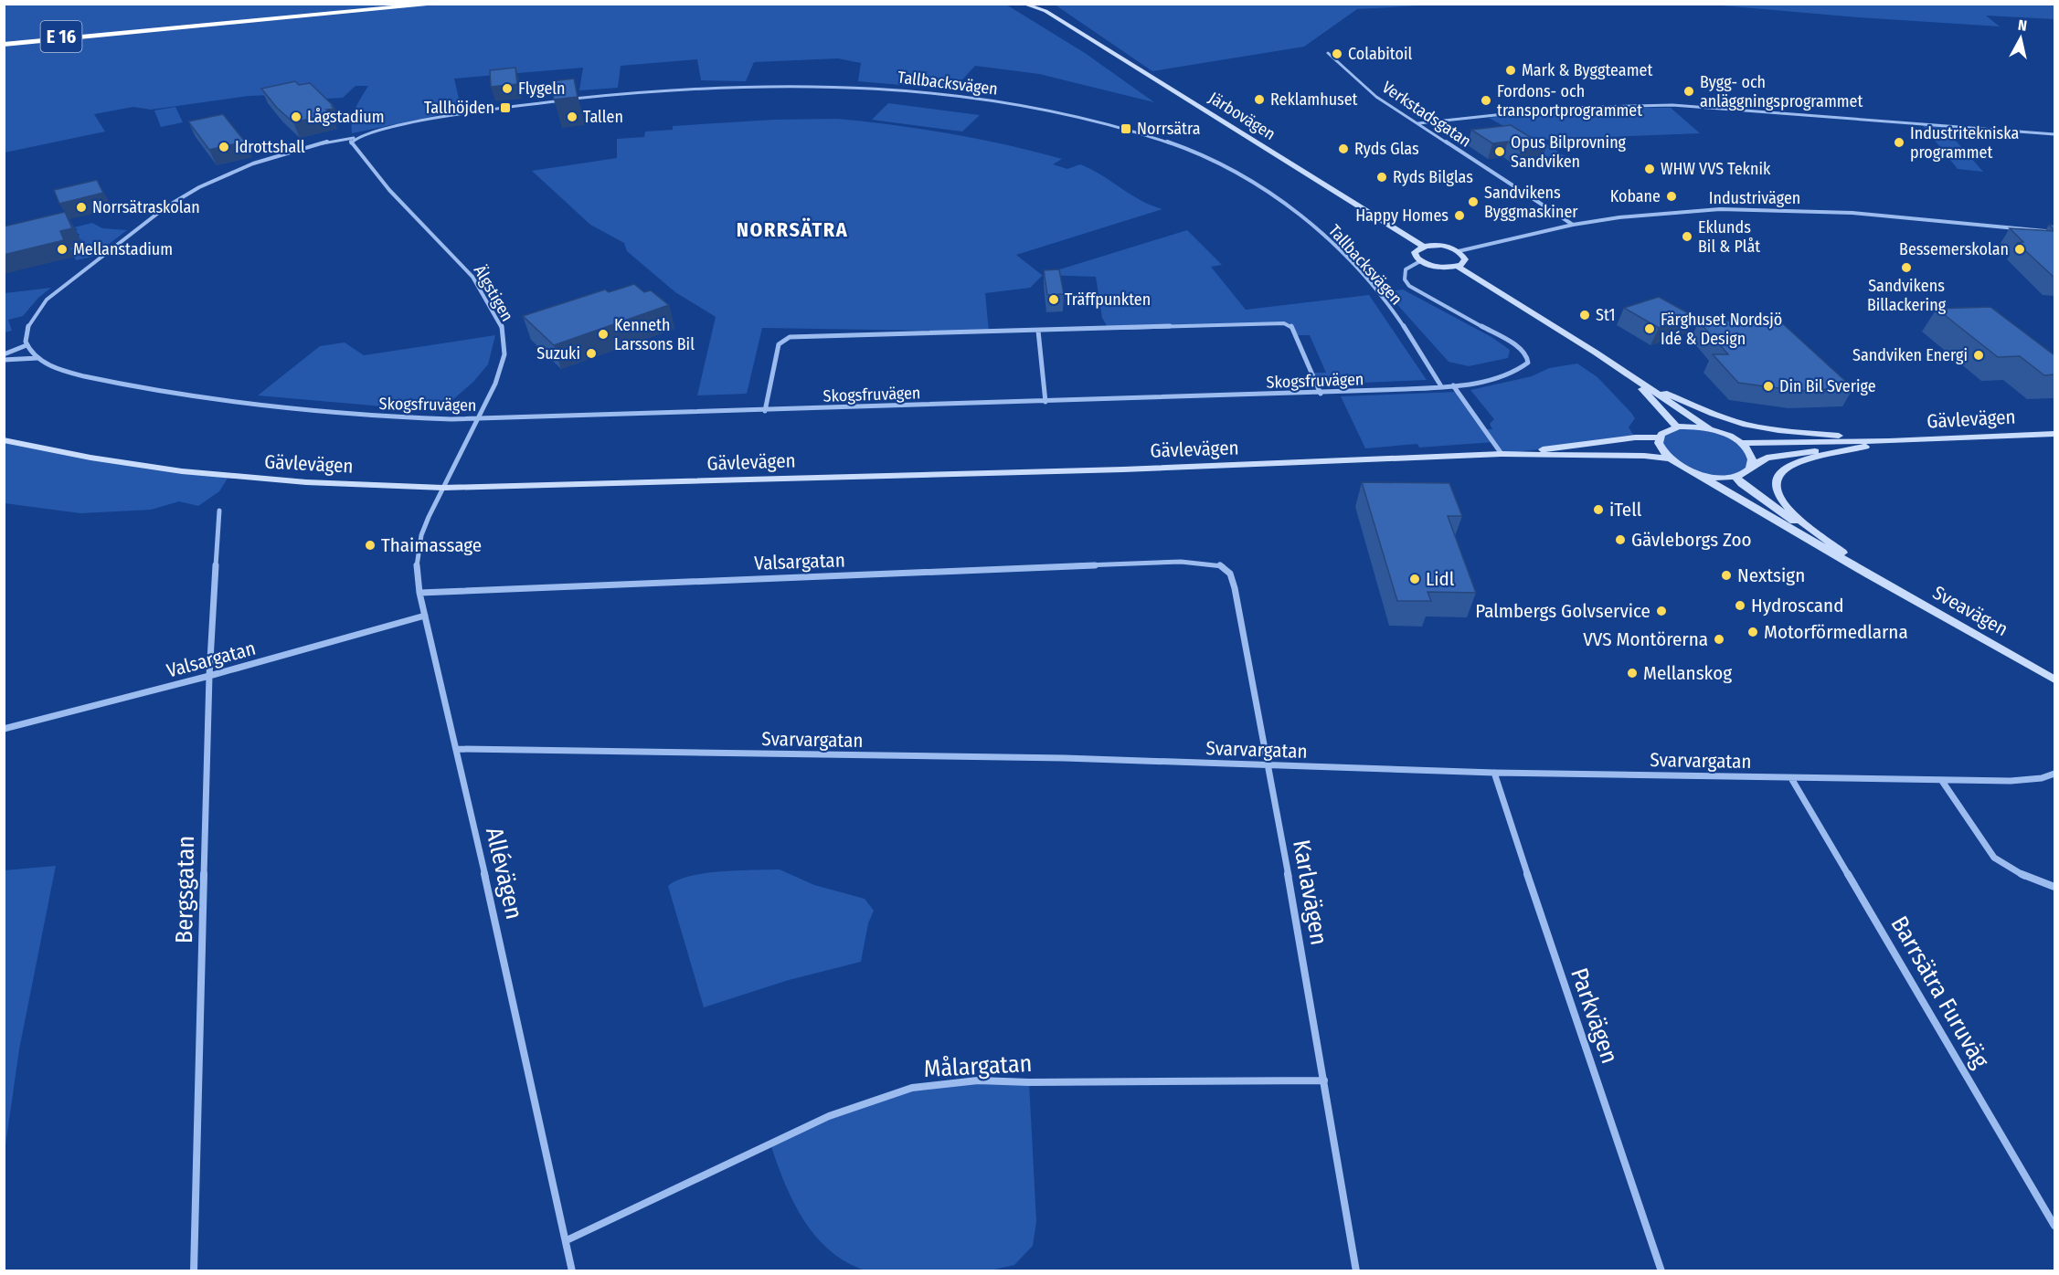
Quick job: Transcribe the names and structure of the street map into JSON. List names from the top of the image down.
{
  "streets": {
    "highway": ["E 16"],
    "main road": ["Järbovägen", "Gävlevägen", "Sveavägen"],
    "street": [
      "Tallbacksvägen",
      "Verkstadsgatan",
      "Industrivägen",
      "Älgstigen",
      "Skogsfruvägen",
      "Valsargatan",
      "Svarvargatan",
      "Allévägen",
      "Bergsgatan",
      "Karlavägen",
      "Barrsätra Furuväg",
      "Parkvägen",
      "Målargatan"
    ]
  },
  "crossings": [
    ["Tallbacksvägen", "Älgstigen"],
    ["Tallbacksvägen", "Skogsfruvägen"],
    ["Verkstadsgatan", "Industrivägen"],
    ["Järbovägen", "Industrivägen"],
    ["Älgstigen", "Skogsfruvägen"],
    ["Älgstigen", "Gävlevägen"],
    ["Älgstigen", "Allévägen"],
    ["Gävlevägen", "Sveavägen"],
    ["Gävlevägen", "Allévägen"],
    ["Valsargatan", "Allévägen"],
    ["Valsargatan", "Bergsgatan"],
    ["Valsargatan", "Karlavägen"],
    ["Svarvargatan", "Allévägen"],
    ["Svarvargatan", "Karlavägen"],
    ["Svarvargatan", "Barrsätra Furuväg"],
    ["Svarvargatan", "Parkvägen"],
    ["Allévägen", "Målargatan"],
    ["Karlavägen", "Målargatan"]
  ],
  "districts": ["NORRSÄTRA"],
  "places": {
    "other": [
      "Colabitoil",
      "Mark & Byggteamet",
      "Flygeln",
      "Bygg- och anläggningsprogrammet",
      "Reklamhuset",
      "Fordons- och transportprogrammet",
      "Lågstadium",
      "Tallen",
      "Industritekniska programmet",
      "Idrottshall",
      "Ryds Glas",
      "Opus Bilprovning Sandviken",
      "WHW VVS Teknik",
      "Ryds Bilglas",
      "Kobane",
      "Sandvikens Byggmaskiner",
      "Norrsätraskolan",
      "Happy Homes",
      "Eklunds Bil & Plåt",
      "Mellanstadium",
      "Bessemerskolan",
      "Sandvikens Billackering",
      "Träffpunkten",
      "St1",
      "Färghuset Nordsjö Idé & Design",
      "Kenneth Larssons Bil",
      "Suzuki",
      "Sandviken Energi",
      "Din Bil Sverige",
      "iTell",
      "Gävleborgs Zoo",
      "Thaimassage",
      "Nextsign",
      "Lidl",
      "Hydroscand",
      "Palmbergs Golvservice",
      "Motorförmedlarna",
      "VVS Montörerna",
      "Mellanskog"
    ],
    "transit": ["Tallhöjden", "Norrsätra"]
  },
  "north": "top"
}
